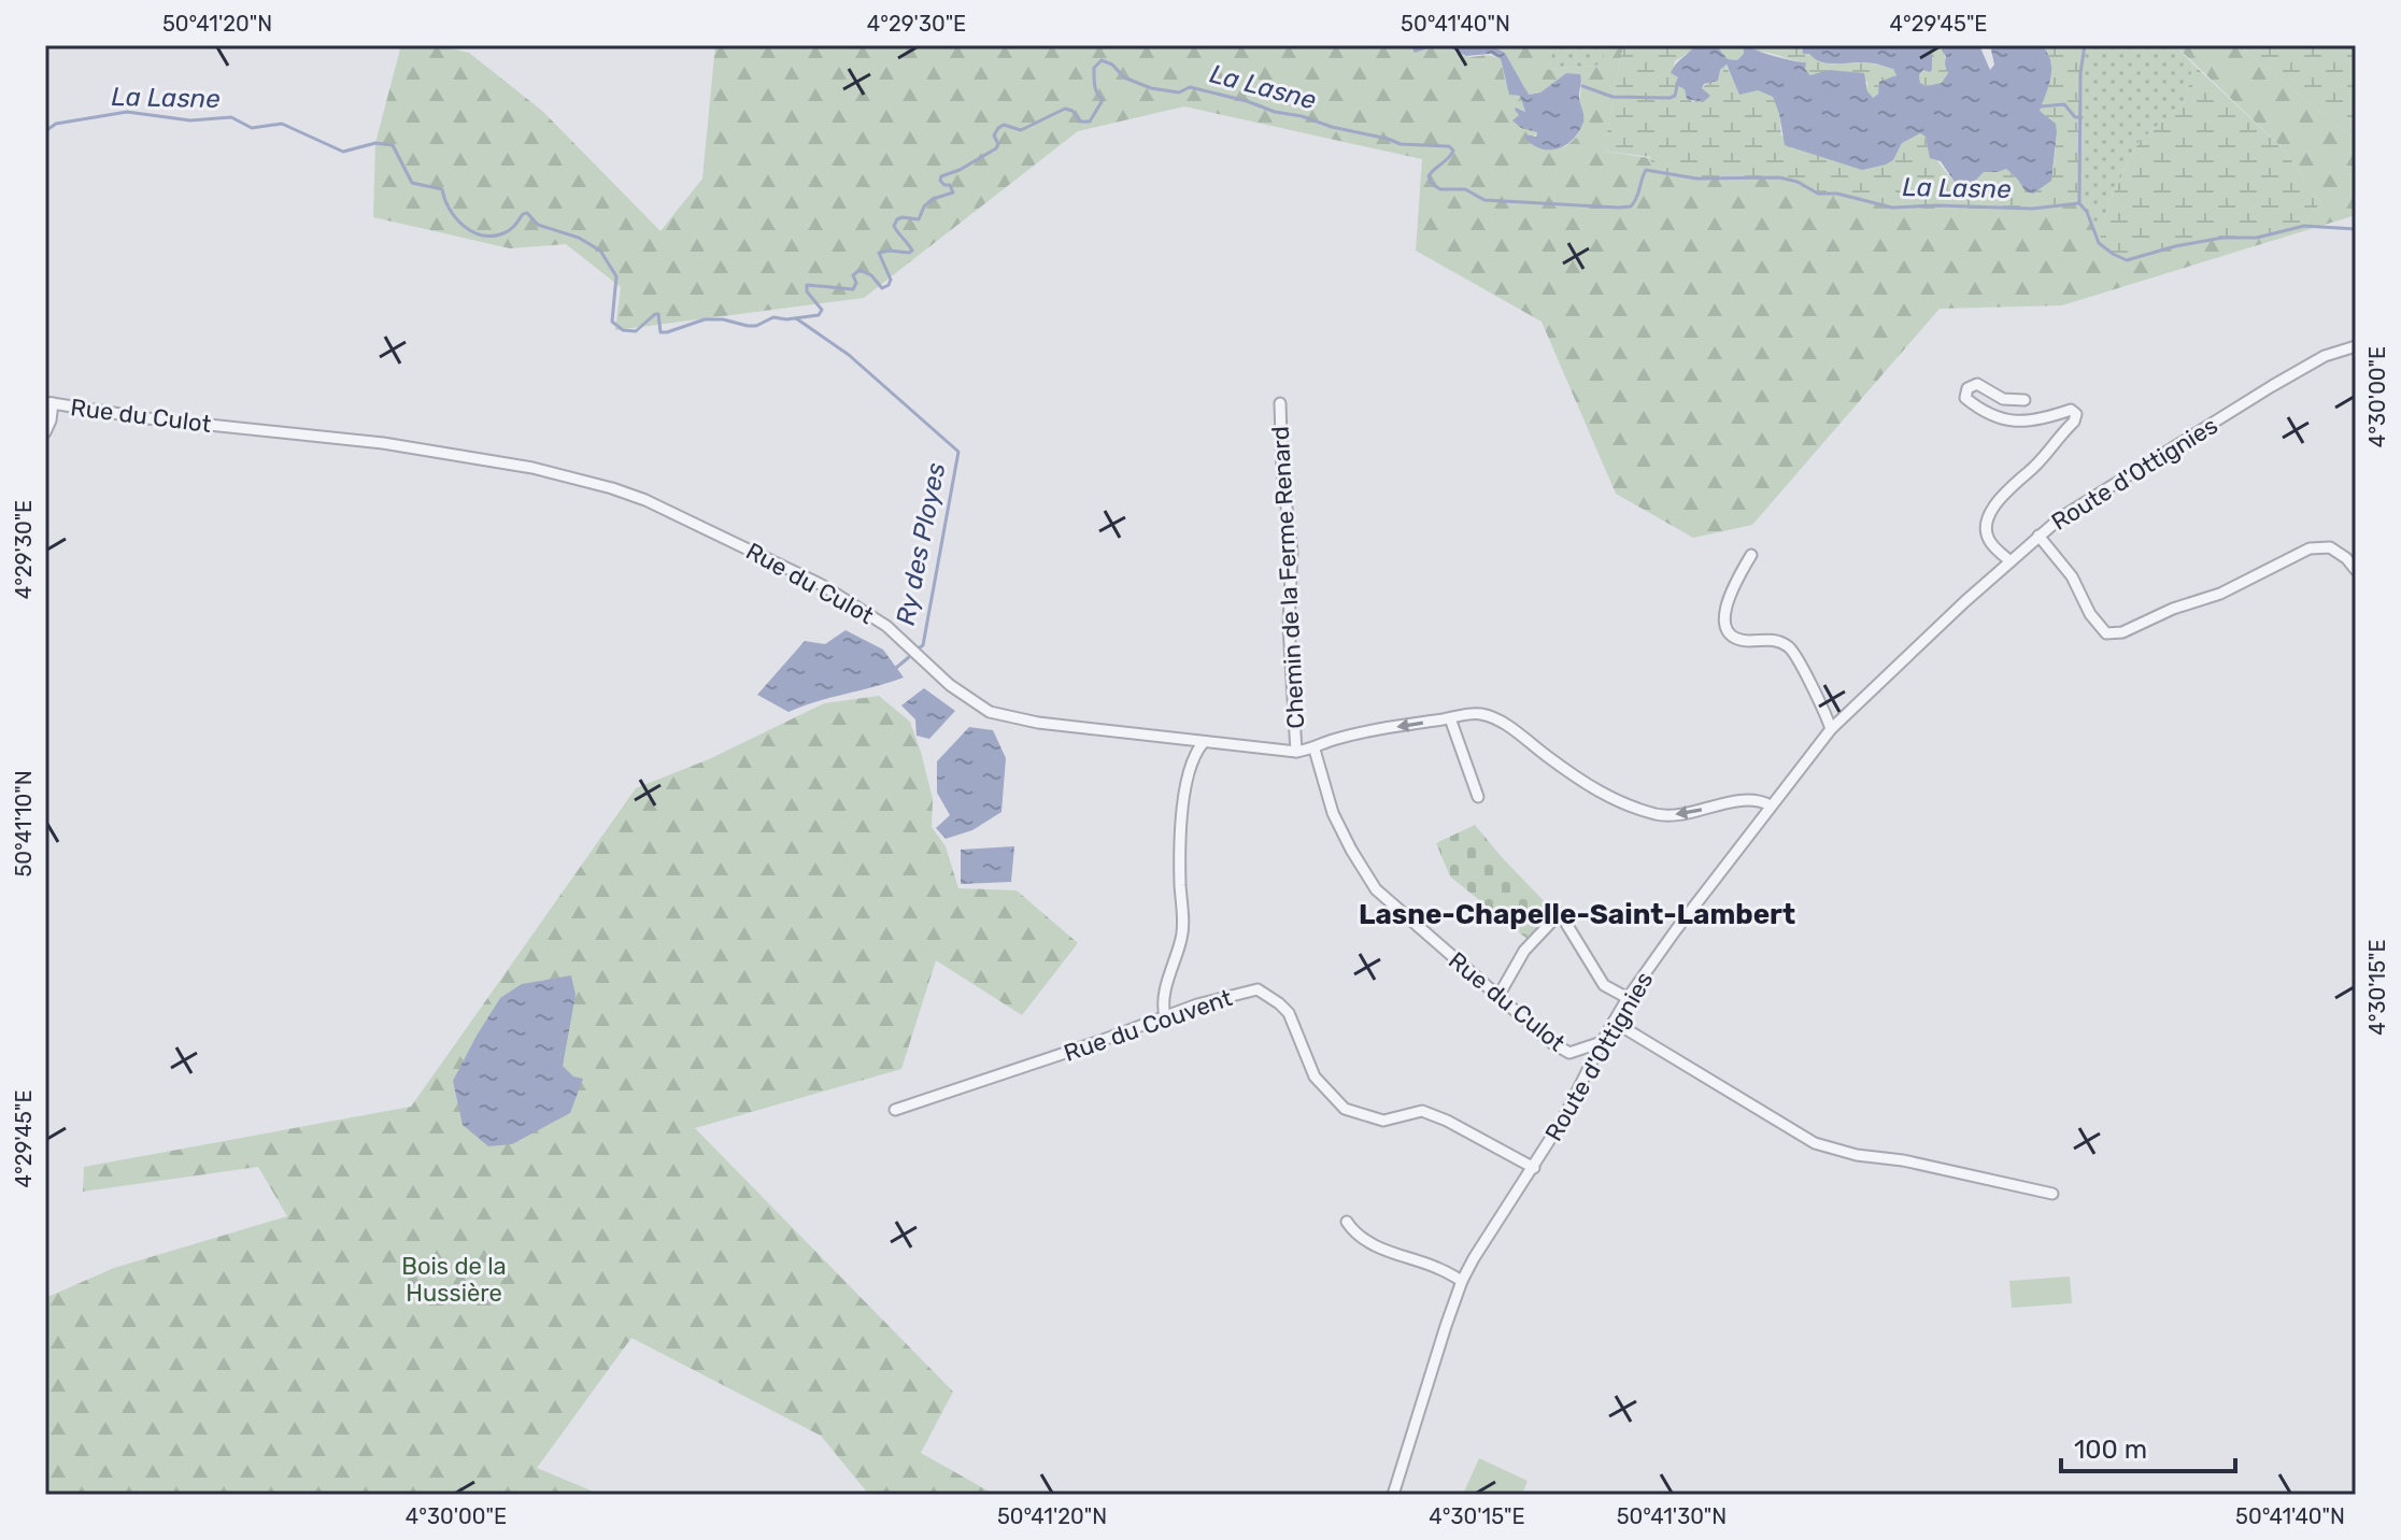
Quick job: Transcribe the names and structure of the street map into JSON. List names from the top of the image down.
{
  "streets": {
    "street": [
      "Rue du Culot",
      "Route d'Ottignies",
      "Chemin de la Ferme Renard",
      "Rue du Couvent"
    ]
  },
  "crossings": [
    ["Rue du Culot", "Route d'Ottignies"],
    ["Rue du Culot", "Chemin de la Ferme Renard"],
    ["Route d'Ottignies", "Rue du Couvent"]
  ],
  "districts": ["Lasne-Chapelle-Saint-Lambert"],
  "water": ["La Lasne", "Ry des Ployes"],
  "parks": ["Bois de la Hussière"],
  "scale_bar": "100 m",
  "coordinates": [
    "50°41'20\"N",
    "4°29'30\"E",
    "50°41'40\"N",
    "4°29'45\"E",
    "4°30'00\"E",
    "50°41'10\"N",
    "4°30'15\"E",
    "50°41'30\"N"
  ]
}
